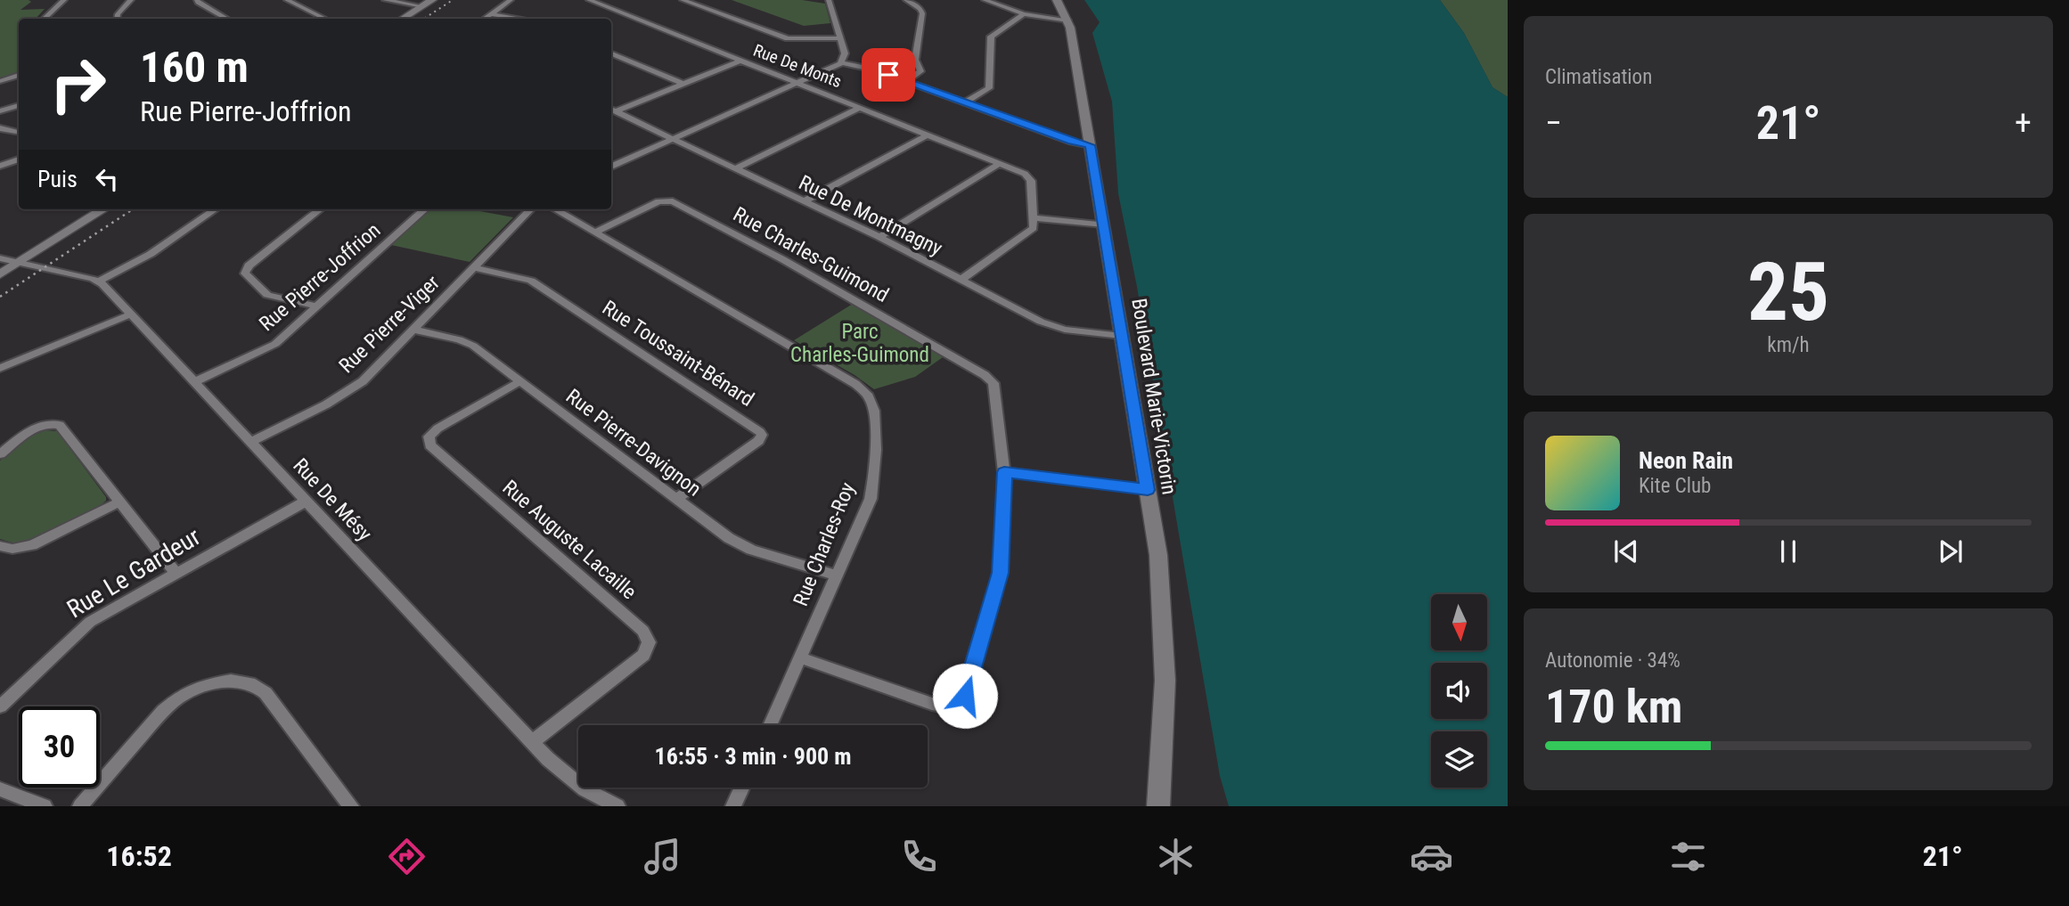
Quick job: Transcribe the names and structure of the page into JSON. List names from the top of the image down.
{
  "streets": {
    "street": [
      "Rue De Monts",
      "Rue De Montmagny",
      "Rue Charles-Guimond",
      "Rue Pierre-Joffrion",
      "Rue Pierre-Viger",
      "Rue Toussaint-Bénard",
      "Boulevard Marie-Victorin",
      "Rue Pierre-Davignon",
      "Rue De Mésy",
      "Rue Auguste Lacaille",
      "Rue Charles-Roy",
      "Rue Le Gardeur"
    ]
  },
  "crossings": [
    ["Rue De Montmagny", "Boulevard Marie-Victorin"],
    ["Rue Charles-Guimond", "Rue Charles-Roy"],
    ["Rue Pierre-Joffrion", "Rue De Mésy"],
    ["Rue Pierre-Viger", "Rue Toussaint-Bénard"],
    ["Rue Pierre-Viger", "Rue Pierre-Davignon"],
    ["Rue Pierre-Viger", "Rue De Mésy"],
    ["Rue Toussaint-Bénard", "Rue Pierre-Davignon"],
    ["Rue Pierre-Davignon", "Rue Auguste Lacaille"],
    ["Rue Pierre-Davignon", "Rue Charles-Roy"],
    ["Rue De Mésy", "Rue Auguste Lacaille"],
    ["Rue De Mésy", "Rue Le Gardeur"]
  ],
  "parks": ["Parc Charles-Guimond"],
  "north": "bottom",
  "page": {
    "tile": [
      "Climatisation",
      ["25", "km/h"],
      ["Autonomie · 34%", "170 km"]
    ],
    "turn": ["160 m", "Rue Pierre-Joffrion"],
    "heat": ["−", "21°", "+"],
    "then": "Puis",
    "song": ["Neon Rain", "Kite Club"],
    "limit": "30",
    "trip": "16:55 · 3 min · 900 m",
    "tabs": ["16:52", "21°"]
  }
}
